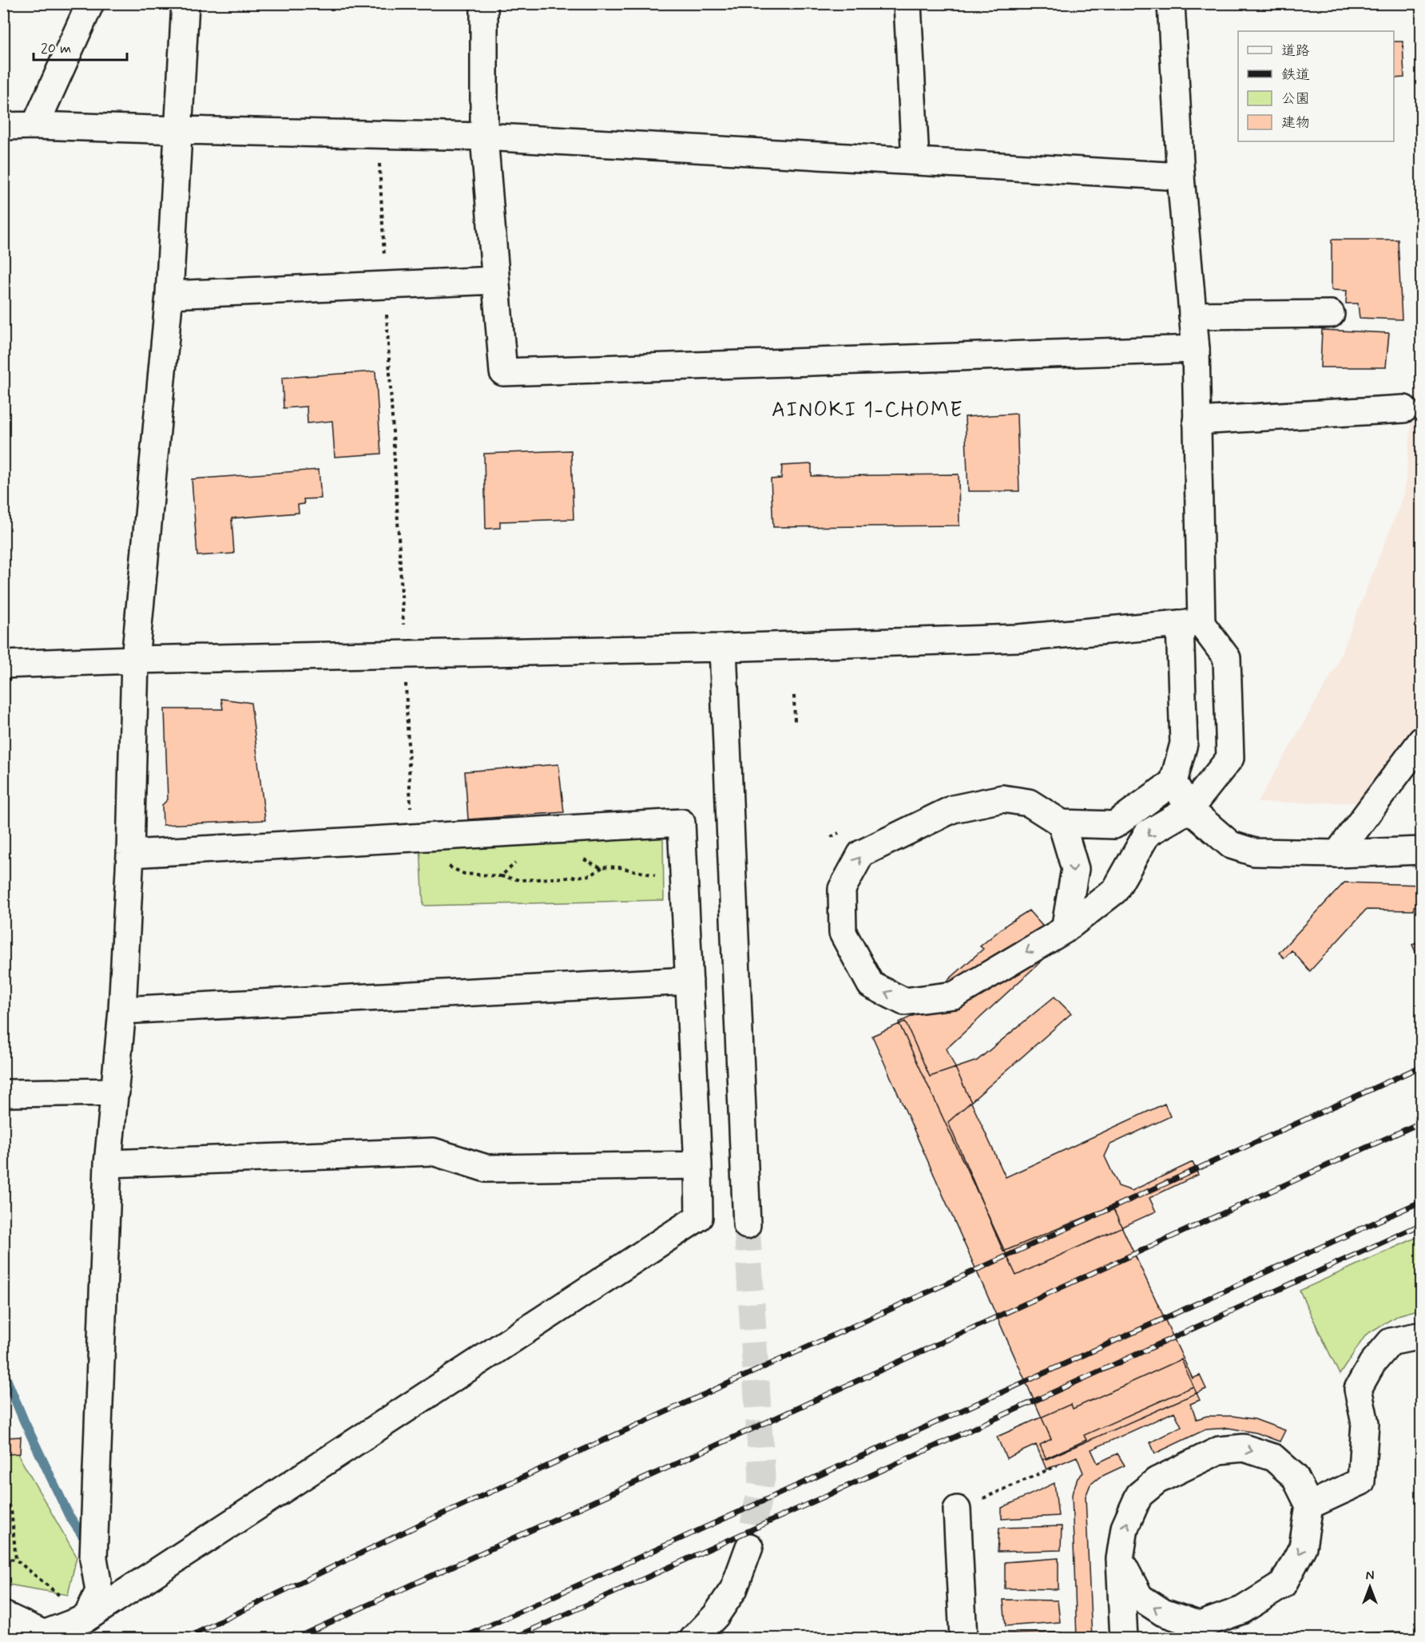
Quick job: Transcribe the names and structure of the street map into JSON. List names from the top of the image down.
{
  "districts": ["AINOKI 1-CHOME"],
  "legend": [
    "道路",
    "鉄道",
    "公園",
    "建物"
  ],
  "scale_bar": "20 m",
  "north": "top"
}
